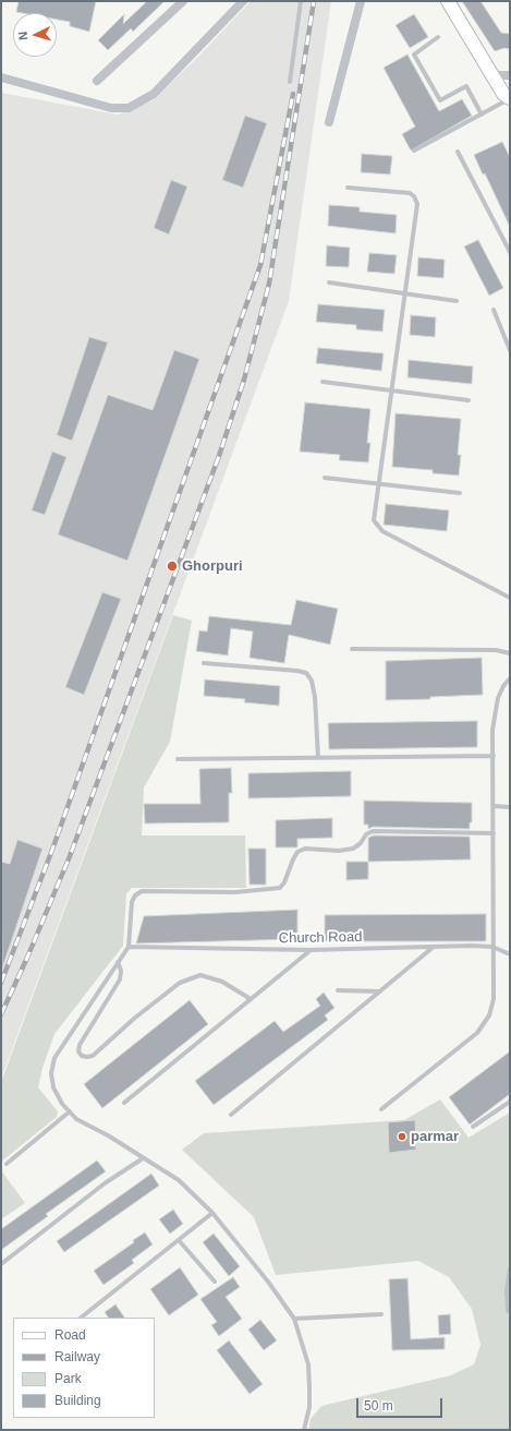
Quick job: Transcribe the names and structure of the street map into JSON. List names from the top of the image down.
{
  "streets": {
    "lane": ["Church Road"]
  },
  "places": ["Ghorpuri", "parmar"],
  "legend": [
    "Road",
    "Railway",
    "Park",
    "Building"
  ],
  "scale_bar": "50 m",
  "north": "left"
}
